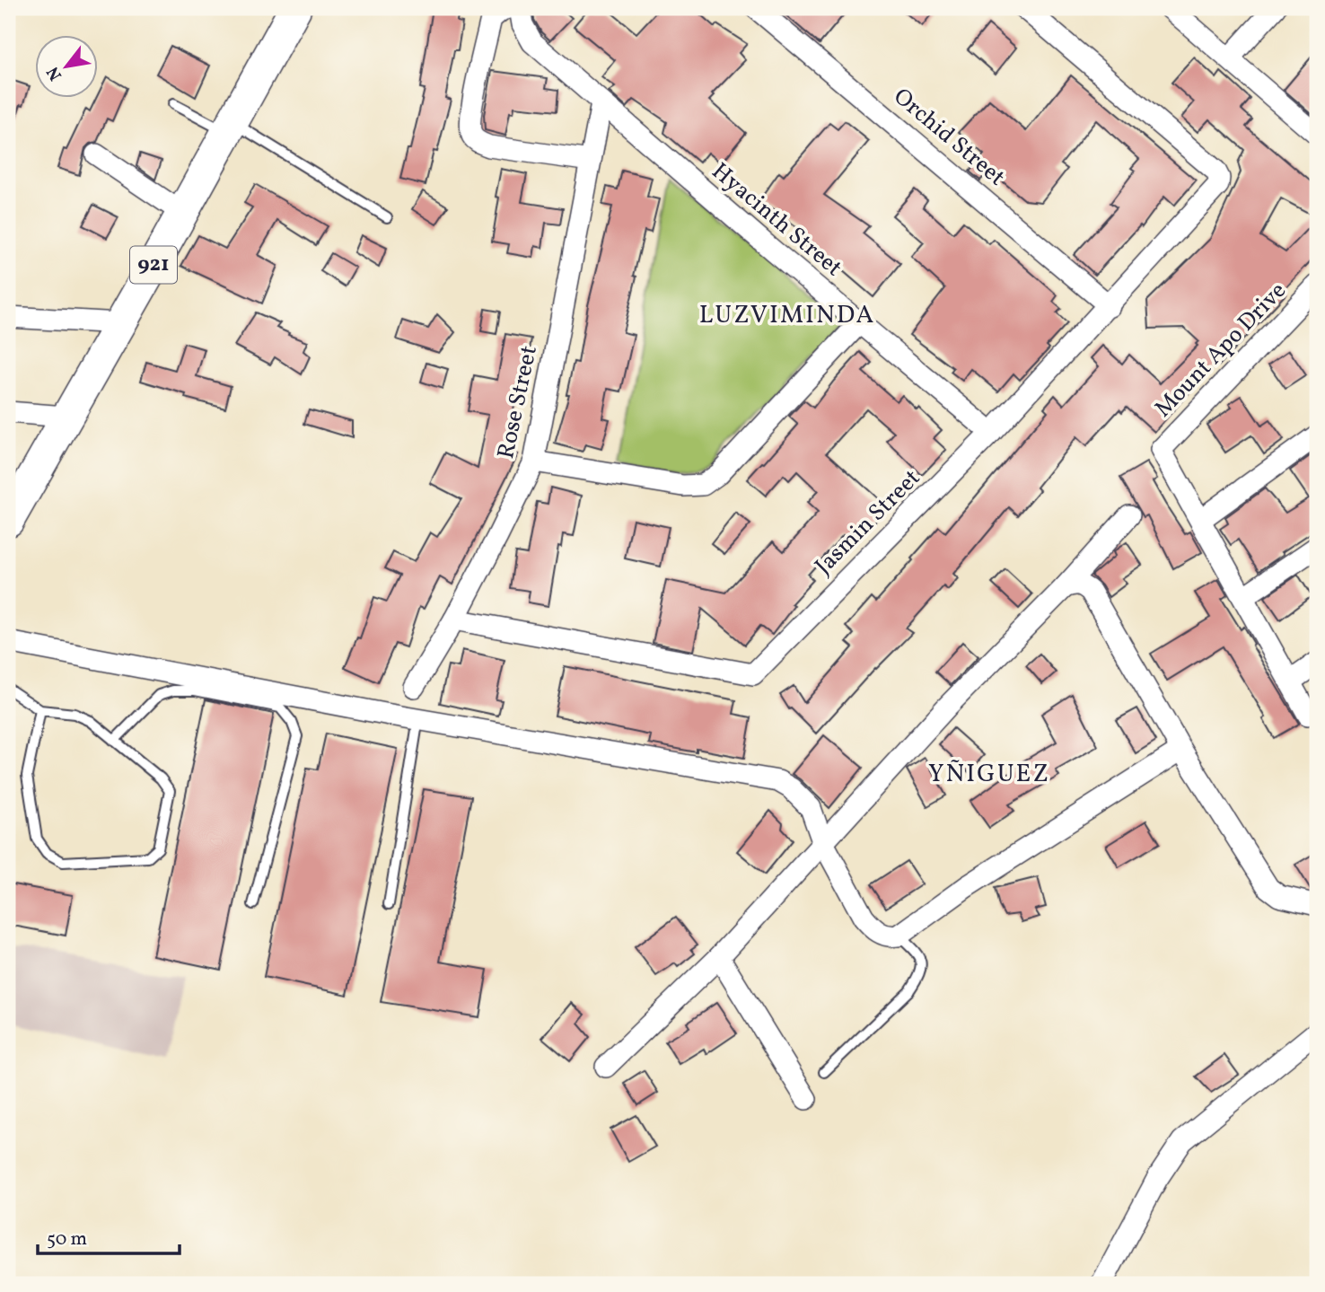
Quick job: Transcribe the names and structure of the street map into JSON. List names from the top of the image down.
{
  "streets": {
    "main road": ["921"],
    "street": [
      "Orchid Street",
      "Hyacinth Street",
      "Mount Apo Drive",
      "Rose Street",
      "Jasmin Street"
    ]
  },
  "crossings": [
    ["Orchid Street", "Jasmin Street"],
    ["Hyacinth Street", "Rose Street"],
    ["Hyacinth Street", "Jasmin Street"],
    ["Rose Street", "Jasmin Street"]
  ],
  "districts": ["LUZVIMINDA", "YÑIGUEZ"],
  "scale_bar": "50 m",
  "north": "bottom left"
}
